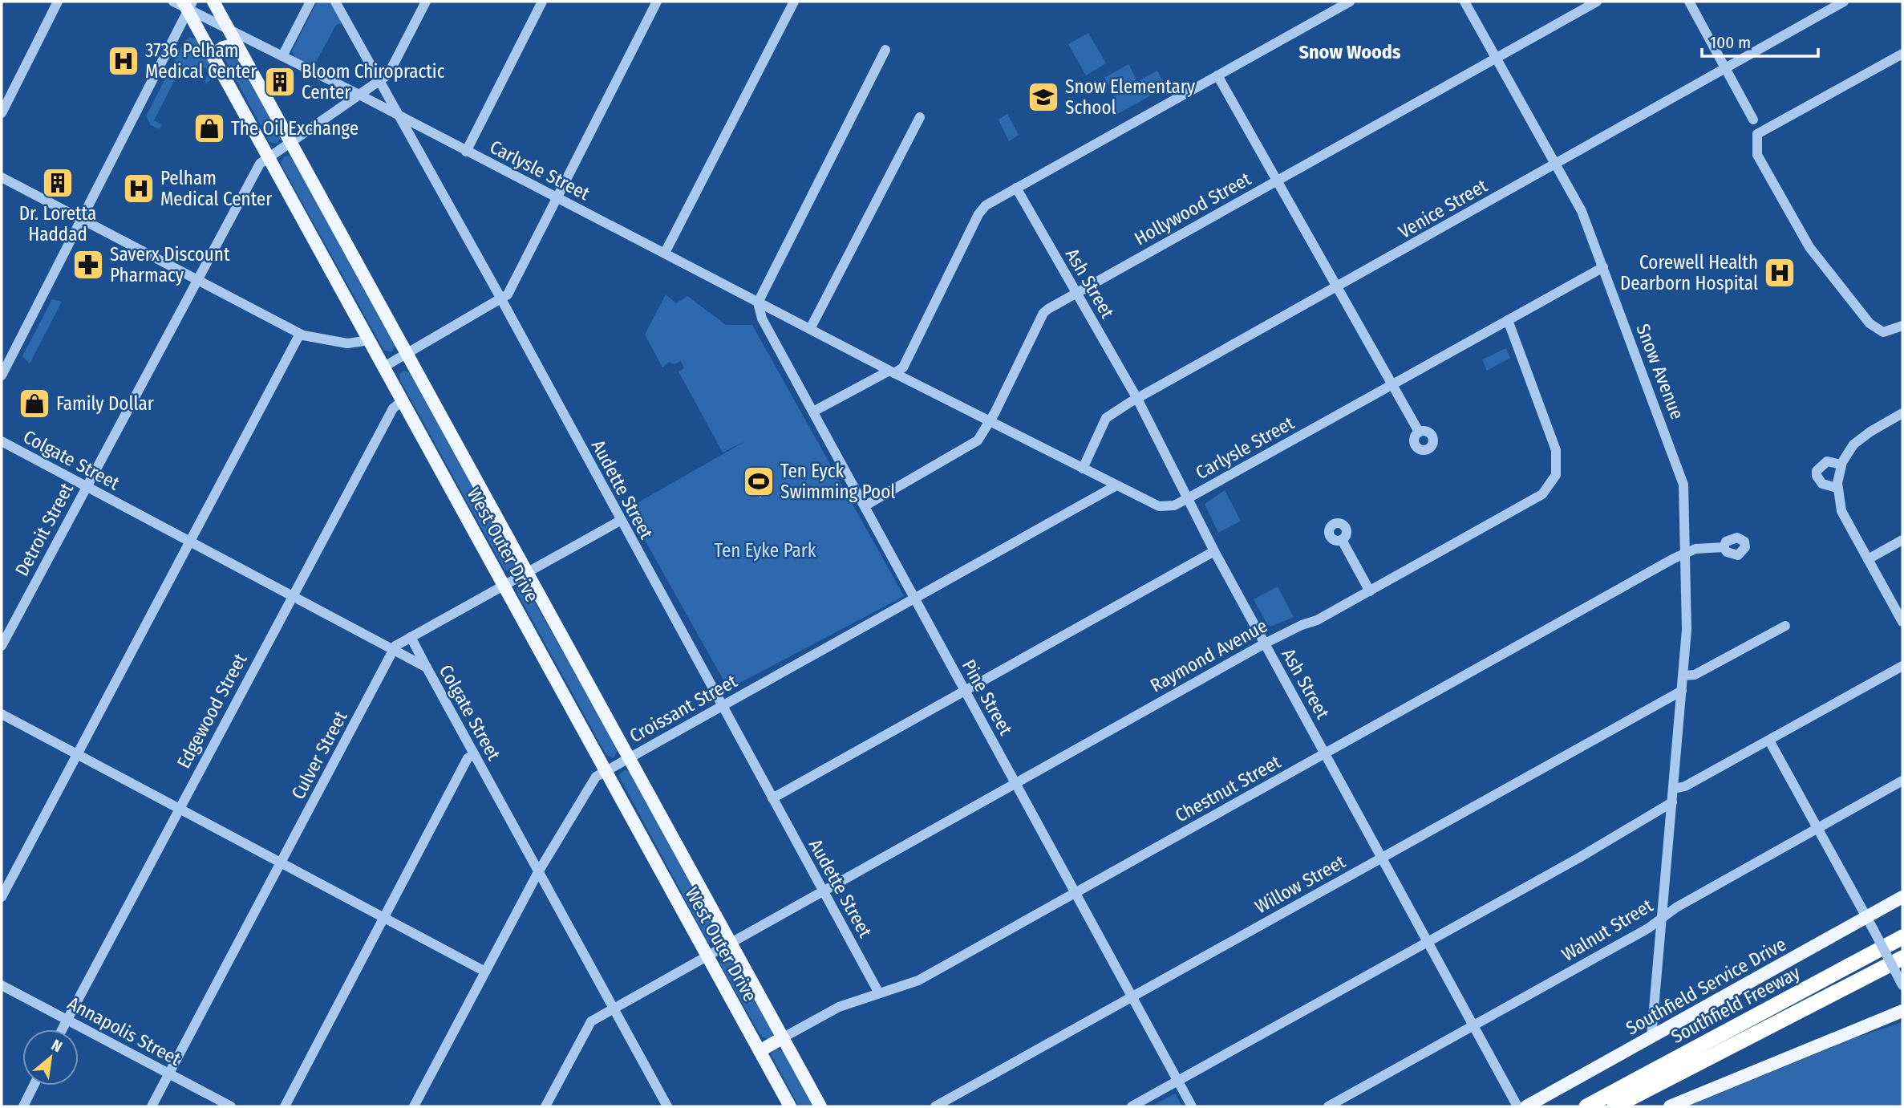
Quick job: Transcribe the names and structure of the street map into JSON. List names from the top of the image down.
{
  "streets": {
    "highway": ["Southfield Freeway"],
    "main road": ["West Outer Drive", "Southfield Service Drive"],
    "street": [
      "Carlysle Street",
      "Hollywood Street",
      "Venice Street",
      "Ash Street",
      "Snow Avenue",
      "Colgate Street",
      "Audette Street",
      "Detroit Street",
      "Raymond Avenue",
      "Pine Street",
      "Croissant Street",
      "Edgewood Street",
      "Culver Street",
      "Chestnut Street",
      "Willow Street",
      "Walnut Street",
      "Annapolis Street"
    ]
  },
  "crossings": [
    ["Carlysle Street", "Hollywood Street"],
    ["Carlysle Street", "Venice Street"],
    ["Carlysle Street", "Ash Street"],
    ["Carlysle Street", "Snow Avenue"],
    ["Carlysle Street", "Audette Street"],
    ["Carlysle Street", "Detroit Street"],
    ["Carlysle Street", "West Outer Drive"],
    ["Carlysle Street", "Raymond Avenue"],
    ["Carlysle Street", "Pine Street"],
    ["Carlysle Street", "Croissant Street"],
    ["Hollywood Street", "Ash Street"],
    ["Hollywood Street", "Snow Avenue"],
    ["Hollywood Street", "Pine Street"],
    ["Venice Street", "Ash Street"],
    ["Venice Street", "Snow Avenue"],
    ["Ash Street", "Raymond Avenue"],
    ["Ash Street", "Chestnut Street"],
    ["Ash Street", "Willow Street"],
    ["Ash Street", "Walnut Street"],
    ["Snow Avenue", "Chestnut Street"],
    ["Snow Avenue", "Willow Street"],
    ["Colgate Street", "Detroit Street"],
    ["Colgate Street", "Raymond Avenue"],
    ["Colgate Street", "Croissant Street"],
    ["Colgate Street", "Edgewood Street"],
    ["Colgate Street", "Culver Street"],
    ["Audette Street", "Detroit Street"],
    ["Audette Street", "Raymond Avenue"],
    ["Audette Street", "Croissant Street"],
    ["Audette Street", "Culver Street"],
    ["Audette Street", "Chestnut Street"],
    ["Detroit Street", "West Outer Drive"],
    ["West Outer Drive", "Raymond Avenue"],
    ["West Outer Drive", "Croissant Street"],
    ["West Outer Drive", "Edgewood Street"],
    ["West Outer Drive", "Culver Street"],
    ["West Outer Drive", "Chestnut Street"],
    ["Raymond Avenue", "Pine Street"],
    ["Pine Street", "Croissant Street"],
    ["Pine Street", "Chestnut Street"],
    ["Pine Street", "Willow Street"],
    ["Edgewood Street", "Annapolis Street"],
    ["Culver Street", "Annapolis Street"]
  ],
  "districts": ["Snow Woods"],
  "parks": ["Ten Eyke Park"],
  "places": {
    "hospital": ["3736 Pelham Medical Center", "Pelham Medical Center", "Corewell Health Dearborn Hospital"],
    "building": ["Bloom Chiropractic Center", "Dr. Loretta Haddad"],
    "school or university": ["Snow Elementary School"],
    "shop": ["The Oil Exchange", "Family Dollar"],
    "pharmacy": ["Saverx Discount Pharmacy"],
    "sports": ["Ten Eyck Swimming Pool"]
  },
  "scale_bar": "100 m",
  "north": "top right"
}
